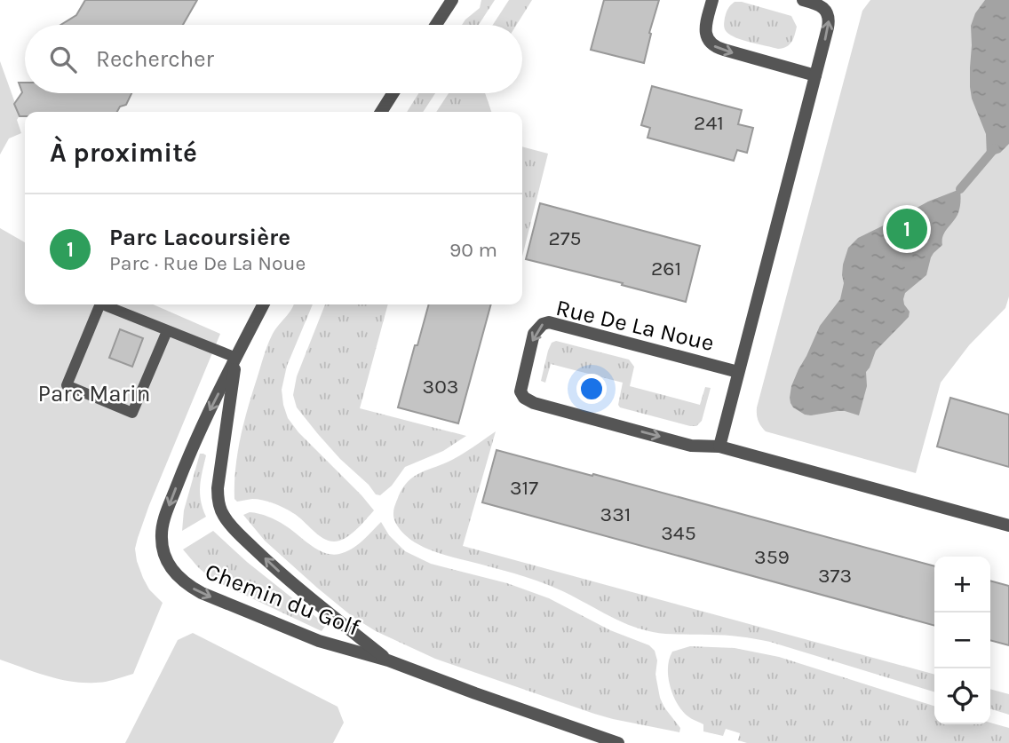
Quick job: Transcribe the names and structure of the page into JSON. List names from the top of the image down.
{
  "streets": {
    "street": ["Rue De La Noue", "Chemin du Golf"]
  },
  "parks": ["Parc Marin"],
  "house_numbers": [
    "241",
    "275",
    "261",
    "303",
    "317",
    "331",
    "345",
    "359",
    "373"
  ],
  "page": {
    "search": "Rechercher",
    "heading": "À proximité",
    "list": [
      {
        "mark": "1",
        "name": "Parc Lacoursière",
        "note": "Parc · Rue De La Noue",
        "value": "90 m"
      }
    ],
    "pins": "1",
    "map_buttons": ["+", "−"]
  }
}
